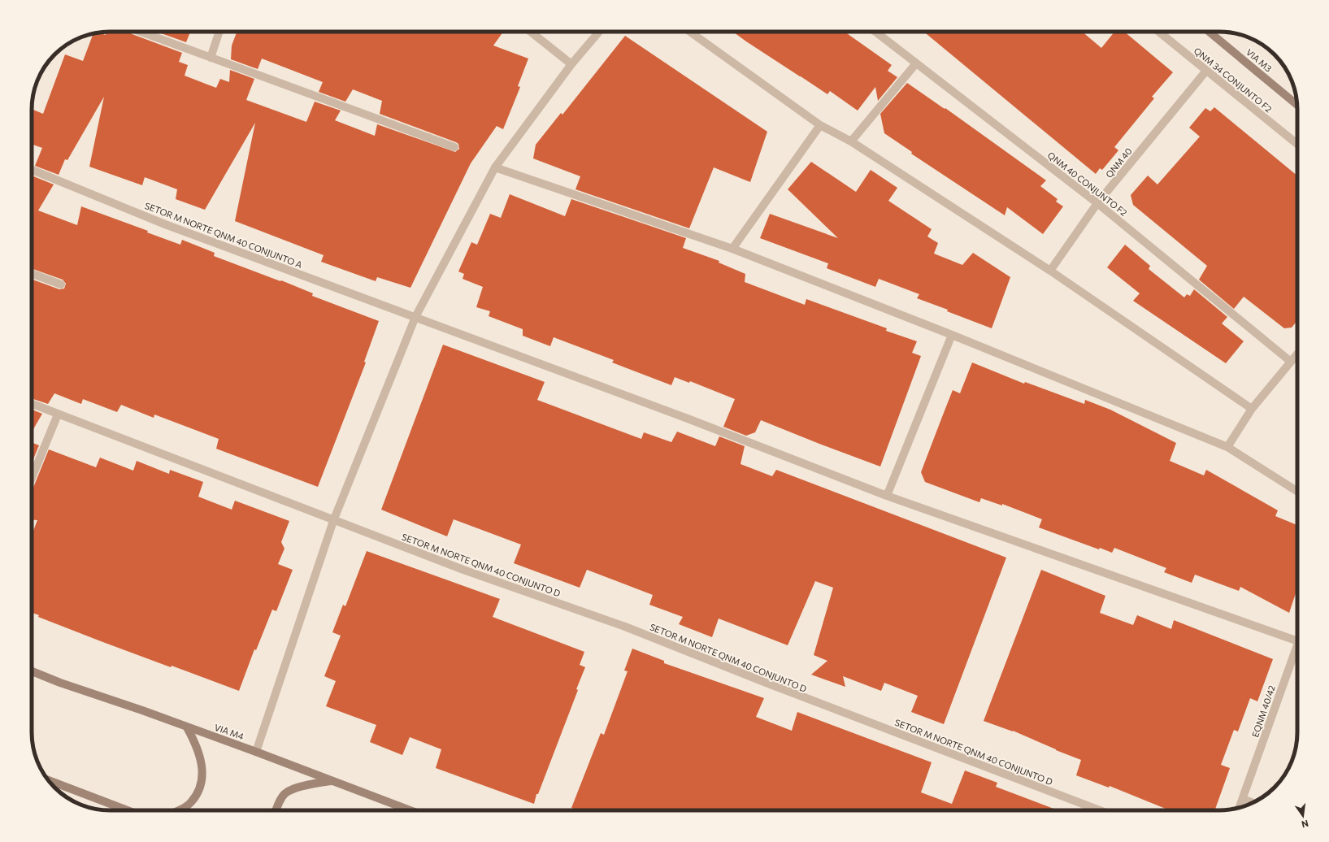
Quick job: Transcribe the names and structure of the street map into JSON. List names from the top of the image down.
{
  "streets": {
    "main road": ["VIA M3", "VIA M4"],
    "street": [
      "QNM 34 CONJUNTO F2",
      "QNM 40",
      "QNM 40 CONJUNTO F2",
      "SETOR M NORTE QNM 40 CONJUNTO A",
      "SETOR M NORTE QNM 40 CONJUNTO D",
      "EQNM 40/42"
    ]
  },
  "crossings": [
    ["QNM 34 CONJUNTO F2", "QNM 40"],
    ["QNM 40", "QNM 40 CONJUNTO F2"]
  ],
  "north": "bottom"
}
